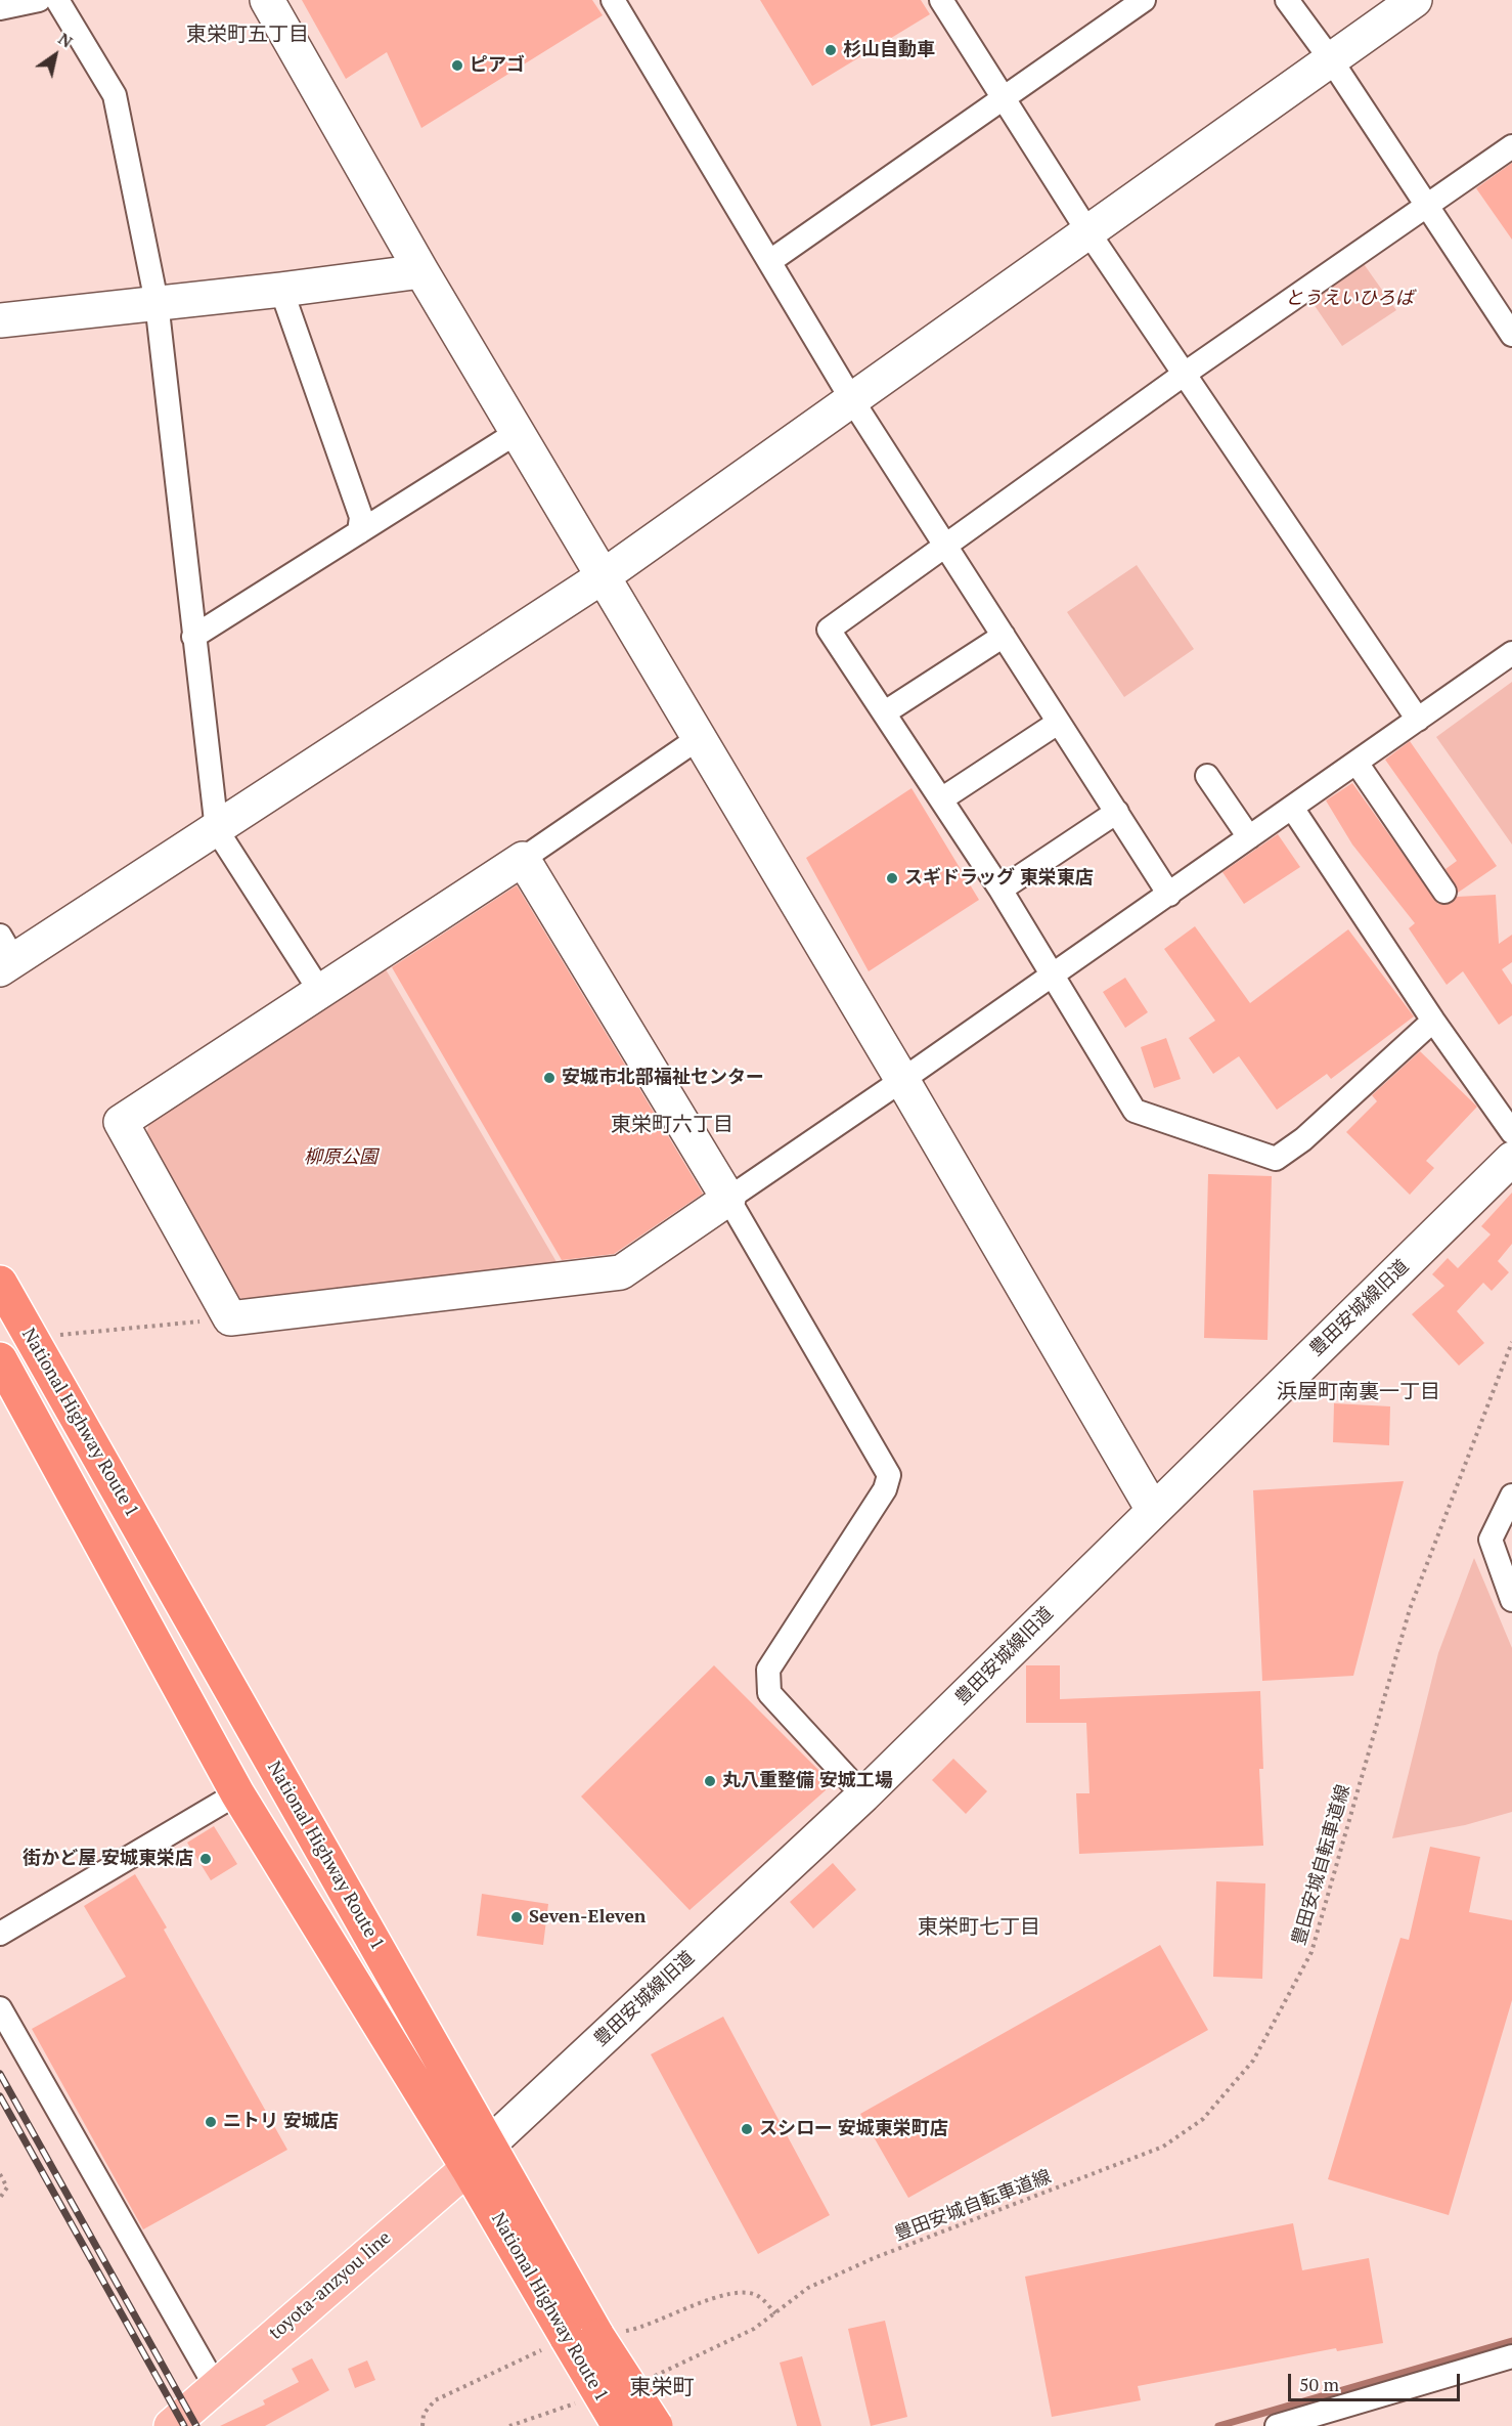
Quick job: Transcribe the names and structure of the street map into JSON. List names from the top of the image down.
{
  "streets": {
    "highway": ["National Highway Route 1"],
    "main road": ["toyota-anzyou line"],
    "street": ["豊田安城線旧道"],
    "path": ["豊田安城自転車道線"]
  },
  "crossings": [
    ["豊田安城線旧道", "National Highway Route 1"],
    ["豊田安城線旧道", "toyota-anzyou line"],
    ["National Highway Route 1", "toyota-anzyou line"]
  ],
  "districts": [
    "東栄町五丁目",
    "東栄町六丁目",
    "浜屋町南裏一丁目",
    "東栄町七丁目",
    "東栄町"
  ],
  "parks": ["とうえいひろば", "柳原公園"],
  "places": [
    "杉山自動車",
    "ピアゴ",
    "スギドラッグ 東栄東店",
    "安城市北部福祉センター",
    "丸八重整備 安城工場",
    "街かど屋 安城東栄店",
    "Seven-Eleven",
    "ニトリ 安城店",
    "スシロー 安城東栄町店"
  ],
  "scale_bar": "50 m",
  "north": "top right"
}
